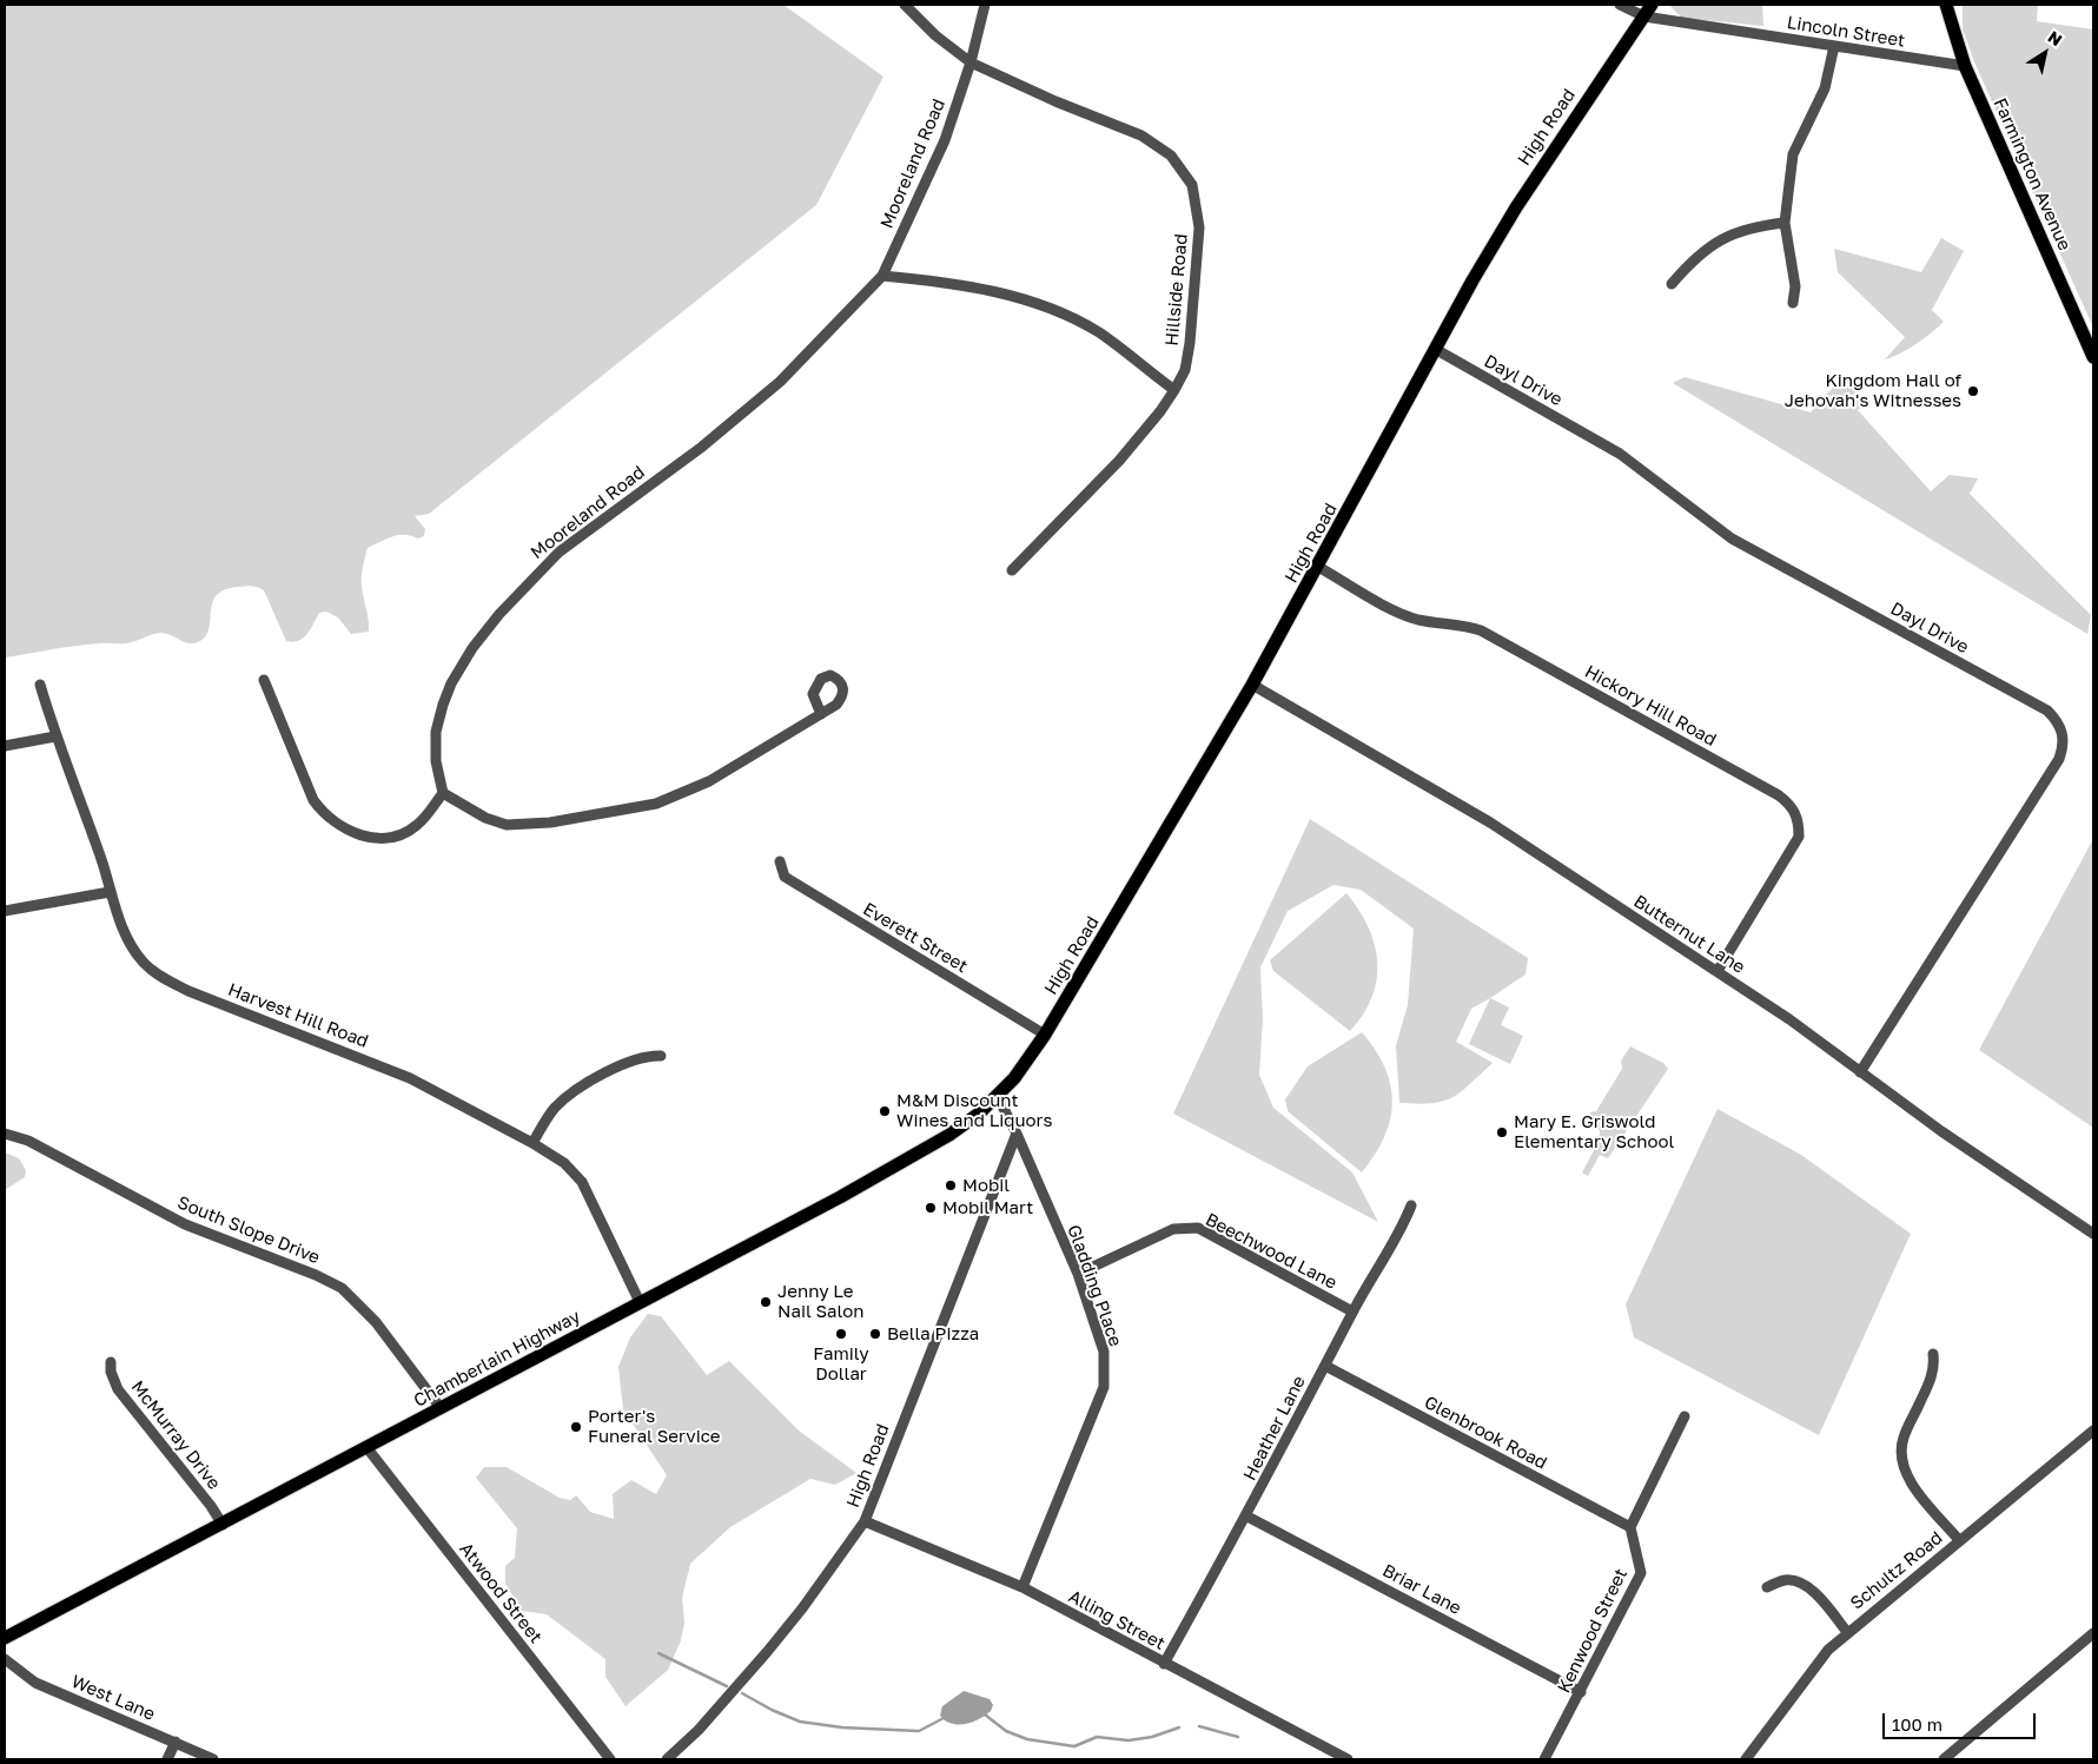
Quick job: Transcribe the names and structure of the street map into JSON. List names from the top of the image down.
{
  "streets": {
    "main road": ["High Road", "Farmington Avenue", "Chamberlain Highway"],
    "street": [
      "Lincoln Street",
      "Mooreland Road",
      "Hillside Road",
      "Dayl Drive",
      "Hickory Hill Road",
      "Butternut Lane",
      "Everett Street",
      "Harvest Hill Road",
      "South Slope Drive",
      "Beechwood Lane",
      "Gladding Place",
      "Heather Lane",
      "Glenbrook Road",
      "McMurray Drive",
      "Schultz Road",
      "Briar Lane",
      "Atwood Street",
      "Alling Street",
      "Kenwood Street",
      "West Lane"
    ]
  },
  "crossings": [
    ["Lincoln Street", "High Road"],
    ["Lincoln Street", "Farmington Avenue"],
    ["High Road", "Dayl Drive"],
    ["High Road", "Hickory Hill Road"],
    ["High Road", "Butternut Lane"],
    ["High Road", "Everett Street"],
    ["High Road", "Gladding Place"],
    ["High Road", "Chamberlain Highway"],
    ["High Road", "Alling Street"],
    ["Mooreland Road", "Hillside Road"],
    ["Dayl Drive", "Butternut Lane"],
    ["Hickory Hill Road", "Butternut Lane"],
    ["Harvest Hill Road", "Chamberlain Highway"],
    ["South Slope Drive", "Chamberlain Highway"],
    ["Beechwood Lane", "Gladding Place"],
    ["Beechwood Lane", "Heather Lane"],
    ["Gladding Place", "Chamberlain Highway"],
    ["Gladding Place", "Alling Street"],
    ["Chamberlain Highway", "McMurray Drive"],
    ["Chamberlain Highway", "Atwood Street"],
    ["Heather Lane", "Glenbrook Road"],
    ["Heather Lane", "Briar Lane"],
    ["Heather Lane", "Alling Street"],
    ["Glenbrook Road", "Kenwood Street"],
    ["Briar Lane", "Kenwood Street"]
  ],
  "places": [
    "Kingdom Hall of Jehovah's Witnesses",
    "M&M Discount Wines and Liquors",
    "Mary E. Griswold Elementary School",
    "Mobil",
    "Mobil Mart",
    "Jenny Le Nail Salon",
    "Family Dollar",
    "Bella Pizza",
    "Porter's Funeral Service"
  ],
  "scale_bar": "100 m",
  "north": "top right"
}
